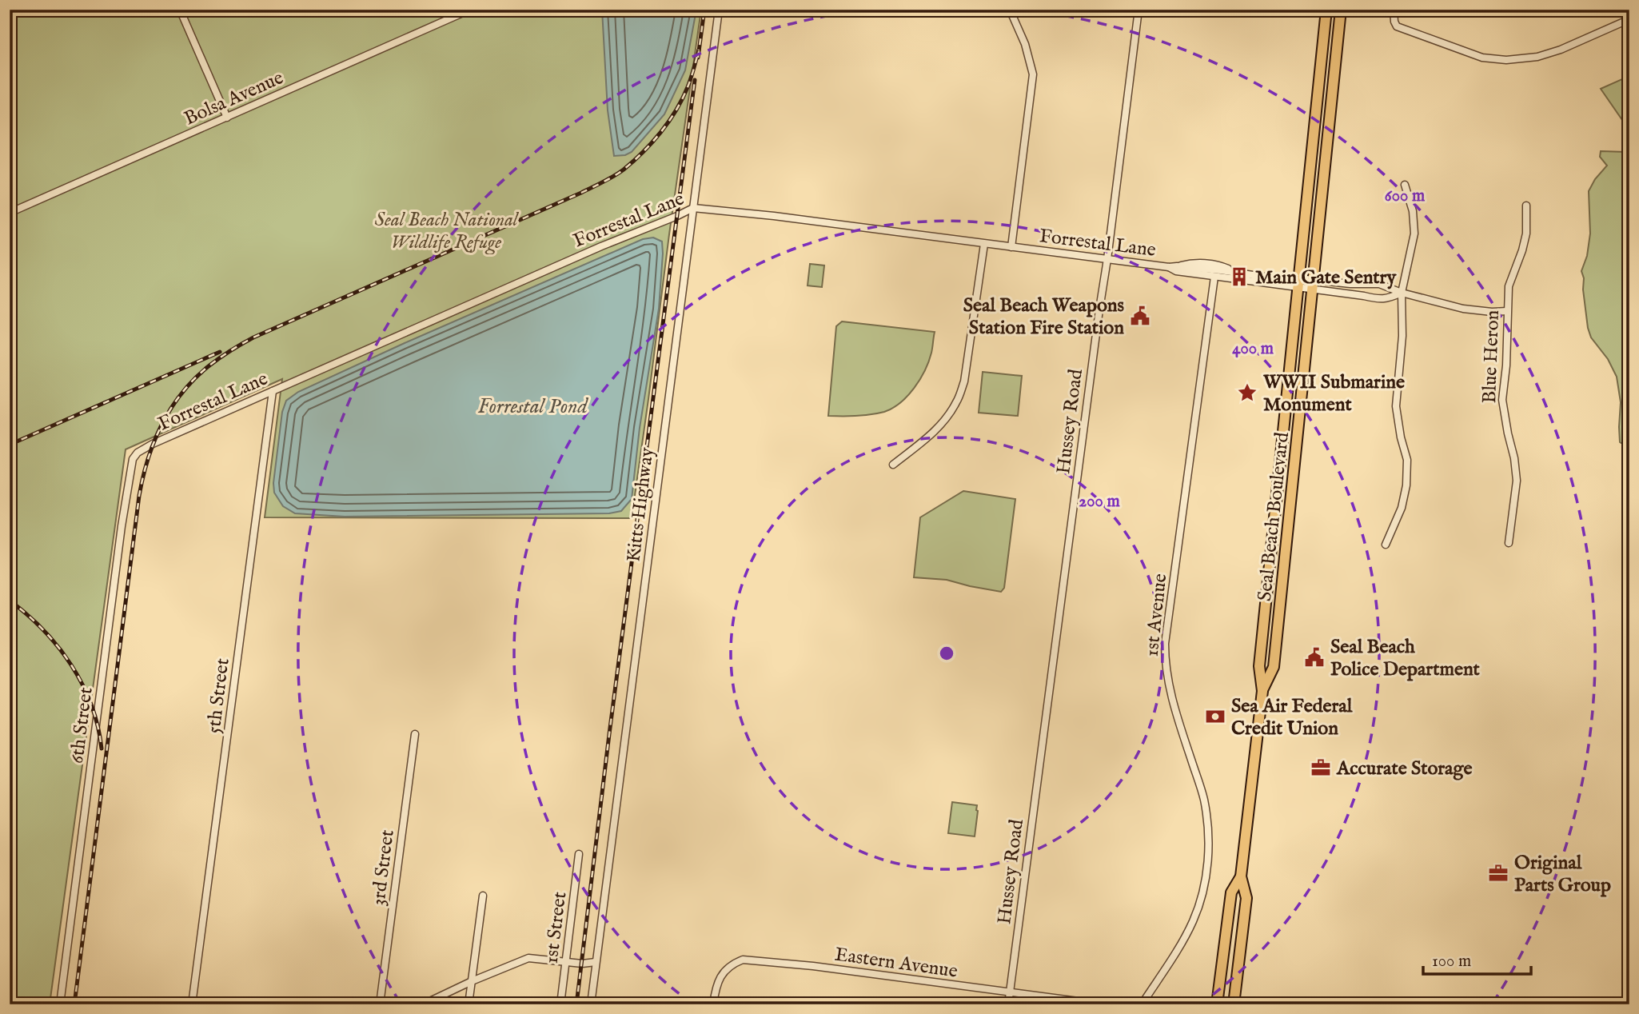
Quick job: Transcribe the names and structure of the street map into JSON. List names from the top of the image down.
{
  "streets": {
    "main road": ["Seal Beach Boulevard"],
    "street": [
      "Bolsa Avenue",
      "Forrestal Lane",
      "Blue Heron",
      "Hussey Road",
      "Kitts Highway",
      "1st Avenue",
      "5th Street",
      "6th Street",
      "3rd Street",
      "1st Street",
      "Eastern Avenue"
    ]
  },
  "crossings": [
    ["Forrestal Lane", "Hussey Road"],
    ["Forrestal Lane", "Kitts Highway"],
    ["Forrestal Lane", "Seal Beach Boulevard"],
    ["Forrestal Lane", "1st Avenue"],
    ["Forrestal Lane", "5th Street"],
    ["Forrestal Lane", "6th Street"],
    ["Hussey Road", "Eastern Avenue"]
  ],
  "water": ["Forrestal Pond"],
  "parks": ["Seal Beach National Wildlife Refuge"],
  "places": {
    "building": ["Main Gate Sentry"],
    "public building": ["Seal Beach Weapons Station Fire Station", "Seal Beach Police Department"],
    "place": ["WWII Submarine Monument"],
    "bank": ["Sea Air Federal Credit Union"],
    "office": ["Accurate Storage", "Original Parts Group"]
  },
  "scale_bar": "100 m",
  "rings": ["600 m", "400 m", "200 m"]
}
